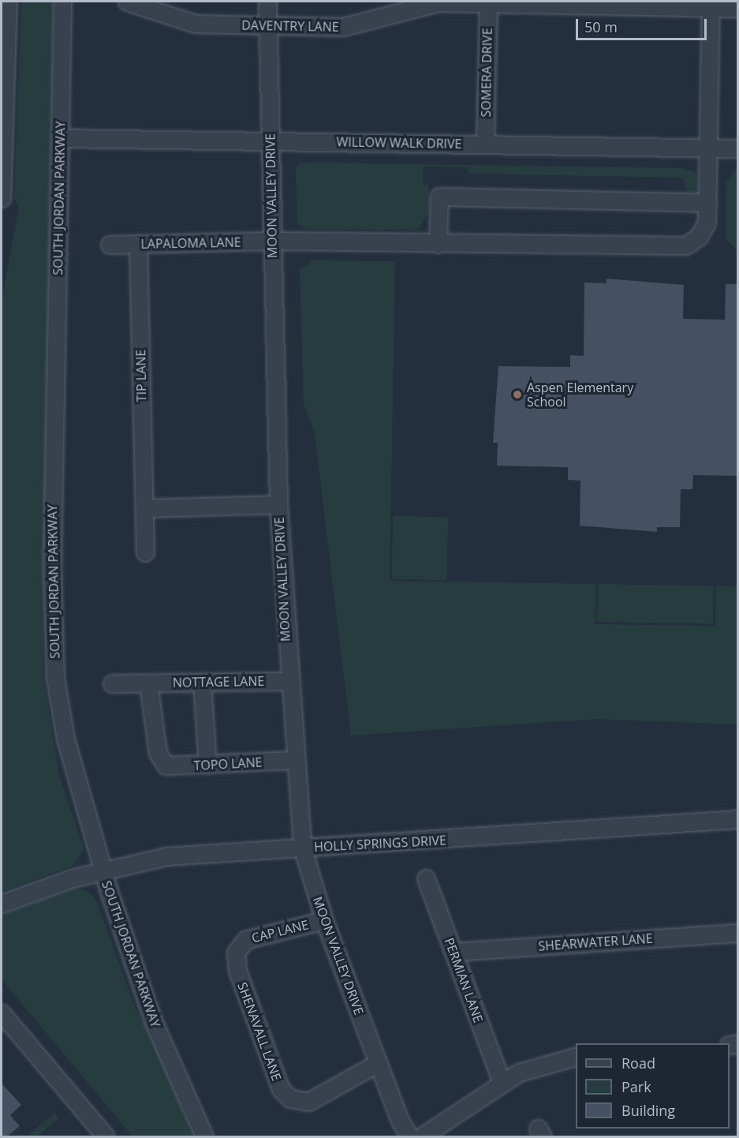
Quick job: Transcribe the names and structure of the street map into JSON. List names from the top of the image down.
{
  "streets": {
    "street": [
      "DAVENTRY LANE",
      "SOMERA DRIVE",
      "WILLOW WALK DRIVE",
      "MOON VALLEY DRIVE",
      "SOUTH JORDAN PARKWAY",
      "LAPALOMA LANE",
      "TIP LANE",
      "NOTTAGE LANE",
      "TOPO LANE",
      "HOLLY SPRINGS DRIVE",
      "CAP LANE",
      "SHEARWATER LANE",
      "PERMIAN LANE",
      "SHENAVALL LANE"
    ]
  },
  "crossings": [
    ["DAVENTRY LANE", "SOMERA DRIVE"],
    ["DAVENTRY LANE", "MOON VALLEY DRIVE"],
    ["DAVENTRY LANE", "LAPALOMA LANE"],
    ["SOMERA DRIVE", "WILLOW WALK DRIVE"],
    ["WILLOW WALK DRIVE", "MOON VALLEY DRIVE"],
    ["WILLOW WALK DRIVE", "SOUTH JORDAN PARKWAY"],
    ["WILLOW WALK DRIVE", "LAPALOMA LANE"],
    ["MOON VALLEY DRIVE", "LAPALOMA LANE"],
    ["MOON VALLEY DRIVE", "NOTTAGE LANE"],
    ["MOON VALLEY DRIVE", "TOPO LANE"],
    ["MOON VALLEY DRIVE", "HOLLY SPRINGS DRIVE"],
    ["MOON VALLEY DRIVE", "CAP LANE"],
    ["MOON VALLEY DRIVE", "SHENAVALL LANE"],
    ["SOUTH JORDAN PARKWAY", "HOLLY SPRINGS DRIVE"],
    ["LAPALOMA LANE", "TIP LANE"],
    ["NOTTAGE LANE", "TOPO LANE"],
    ["CAP LANE", "SHENAVALL LANE"],
    ["SHEARWATER LANE", "PERMIAN LANE"]
  ],
  "places": ["Aspen Elementary School"],
  "legend": ["Road", "Park", "Building"],
  "scale_bar": "50 m"
}
